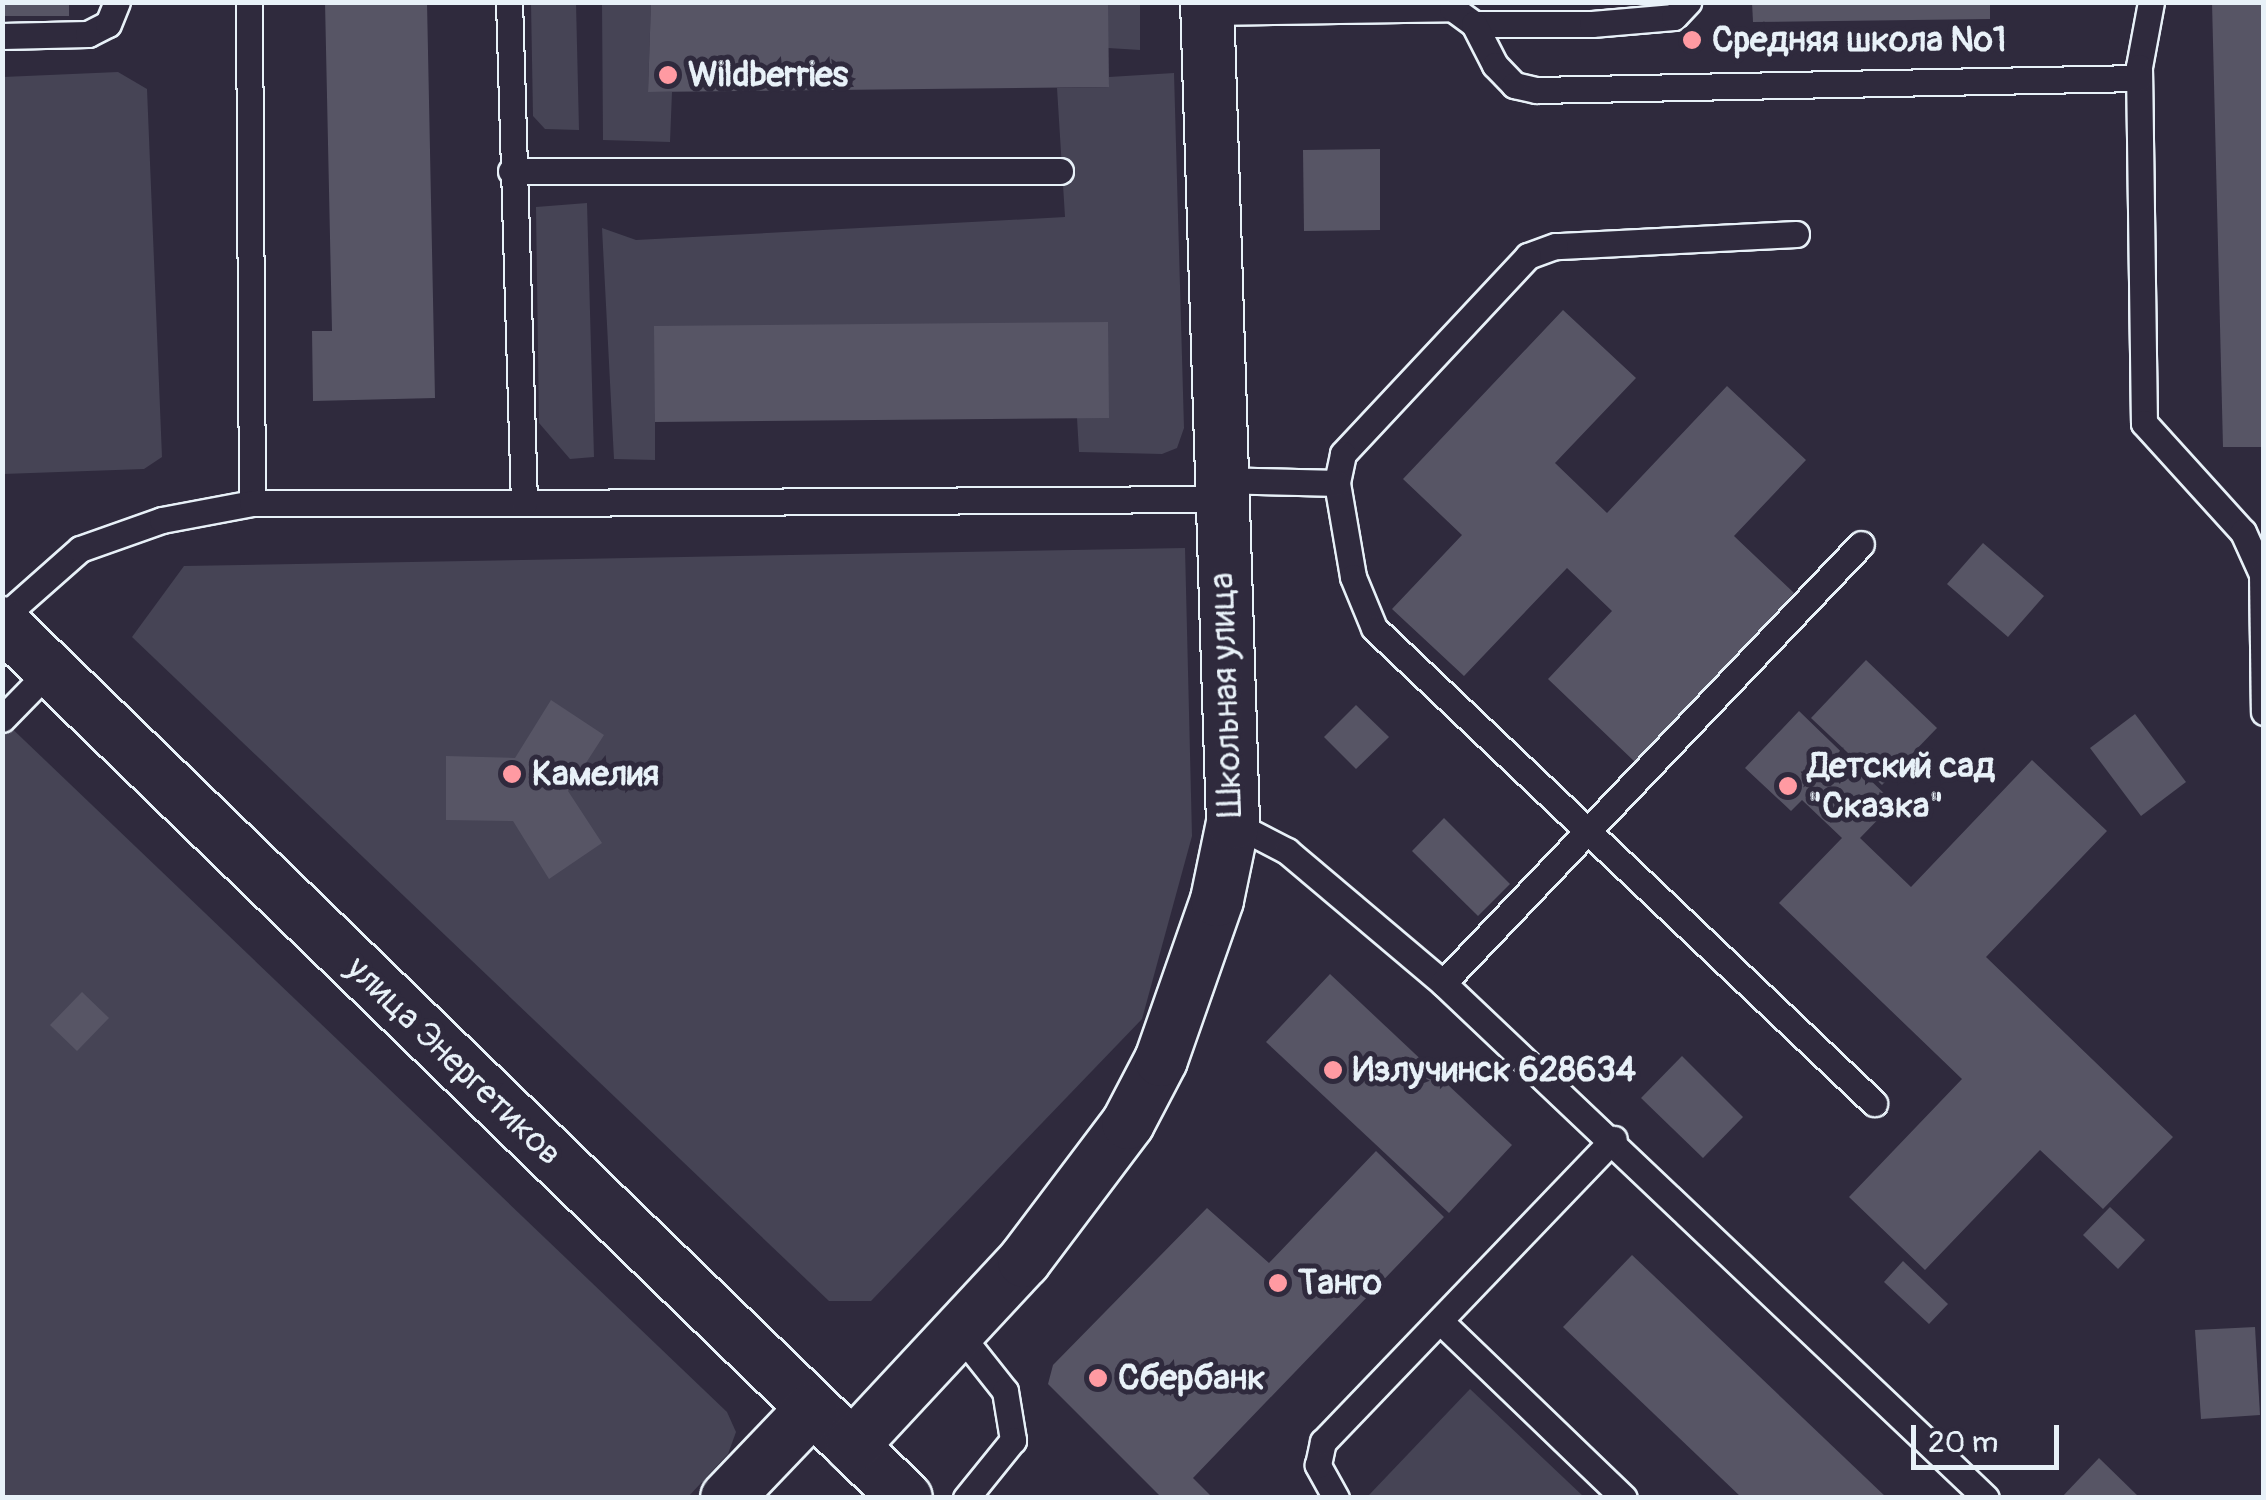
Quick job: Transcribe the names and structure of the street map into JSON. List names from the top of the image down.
{
  "streets": {
    "street": ["Школьная улица", "улица Энергетиков"]
  },
  "crossings": [
    ["Школьная улица", "улица Энергетиков"]
  ],
  "places": [
    "Средняя школа №1",
    "Wildberries",
    "Камелия",
    "Детский сад \"Сказка\"",
    "Излучинск 628634",
    "Танго",
    "Сбербанк"
  ],
  "scale_bar": "20 m"
}
